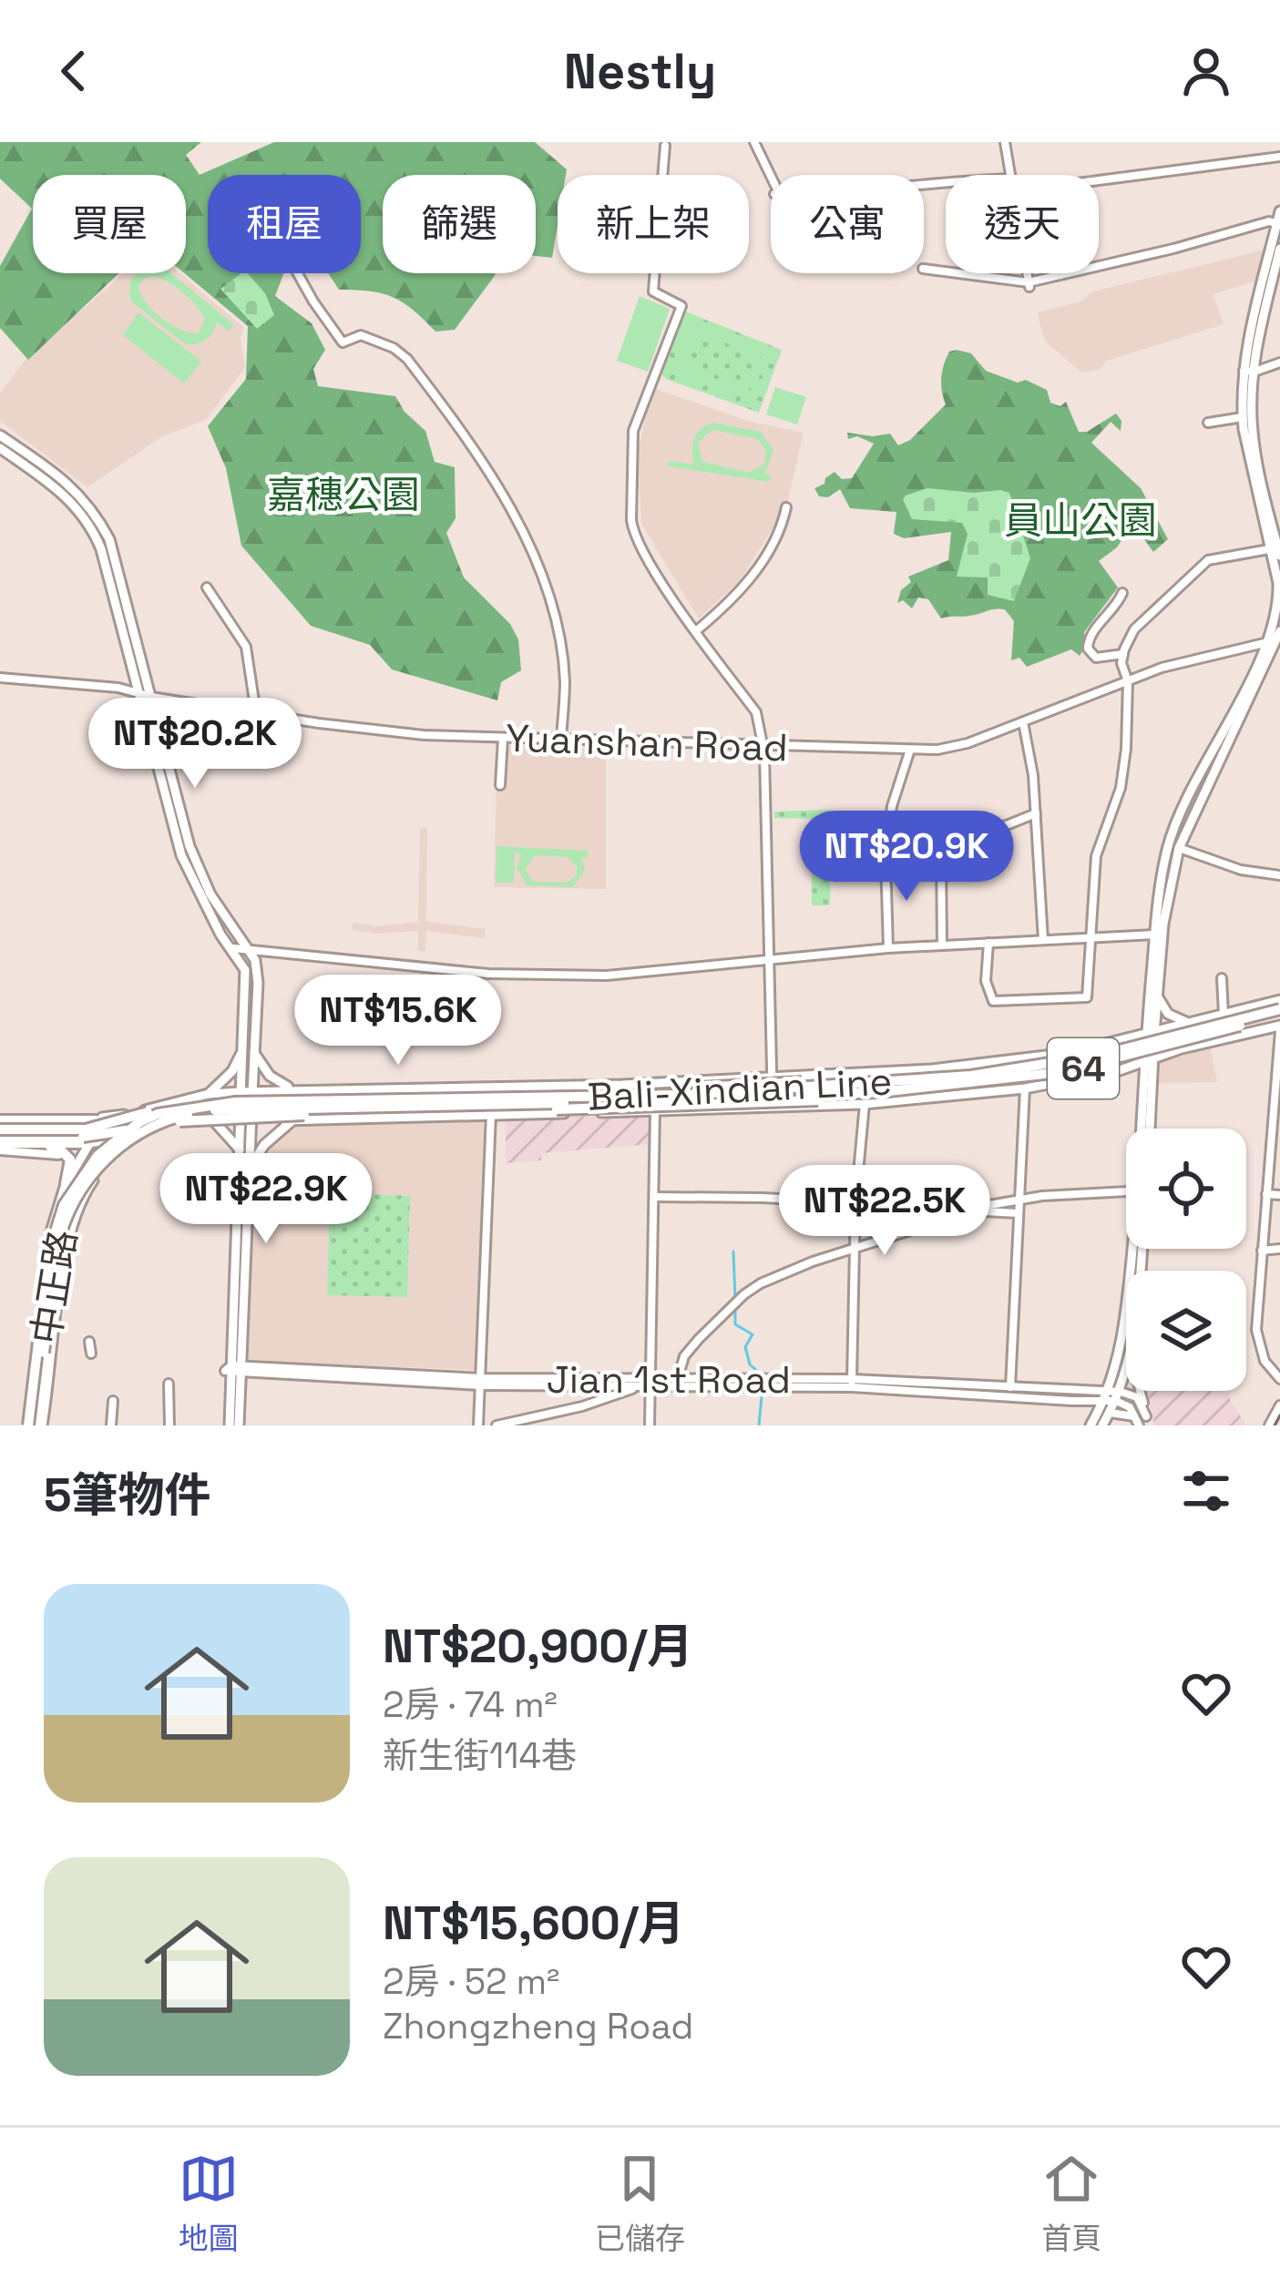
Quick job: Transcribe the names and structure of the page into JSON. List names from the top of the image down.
{
  "streets": {
    "highway": ["64", "Bali-Xindian Line"],
    "main road": ["中正路"],
    "street": ["Yuanshan Road", "Jian 1st Road"]
  },
  "crossings": [
    ["Bali-Xindian Line", "中正路"]
  ],
  "parks": ["嘉穗公園", "員山公園"],
  "page": {
    "header": "Nestly",
    "chip": [
      "買屋",
      "租屋",
      "篩選",
      "新上架",
      "公寓",
      "透天"
    ],
    "price": [
      "NT$20.2K",
      "NT$20.9K",
      "NT$15.6K",
      "NT$22.9K",
      "NT$22.5K"
    ],
    "heading": "5筆物件",
    "list": [
      {
        "name": "NT$20,900/月",
        "note": "2房 · 74 m² · 新生街114巷"
      },
      {
        "name": "NT$15,600/月",
        "note": "2房 · 52 m² · Zhongzheng Road"
      }
    ],
    "tabs": ["地圖", "已儲存", "首頁"]
  }
}
